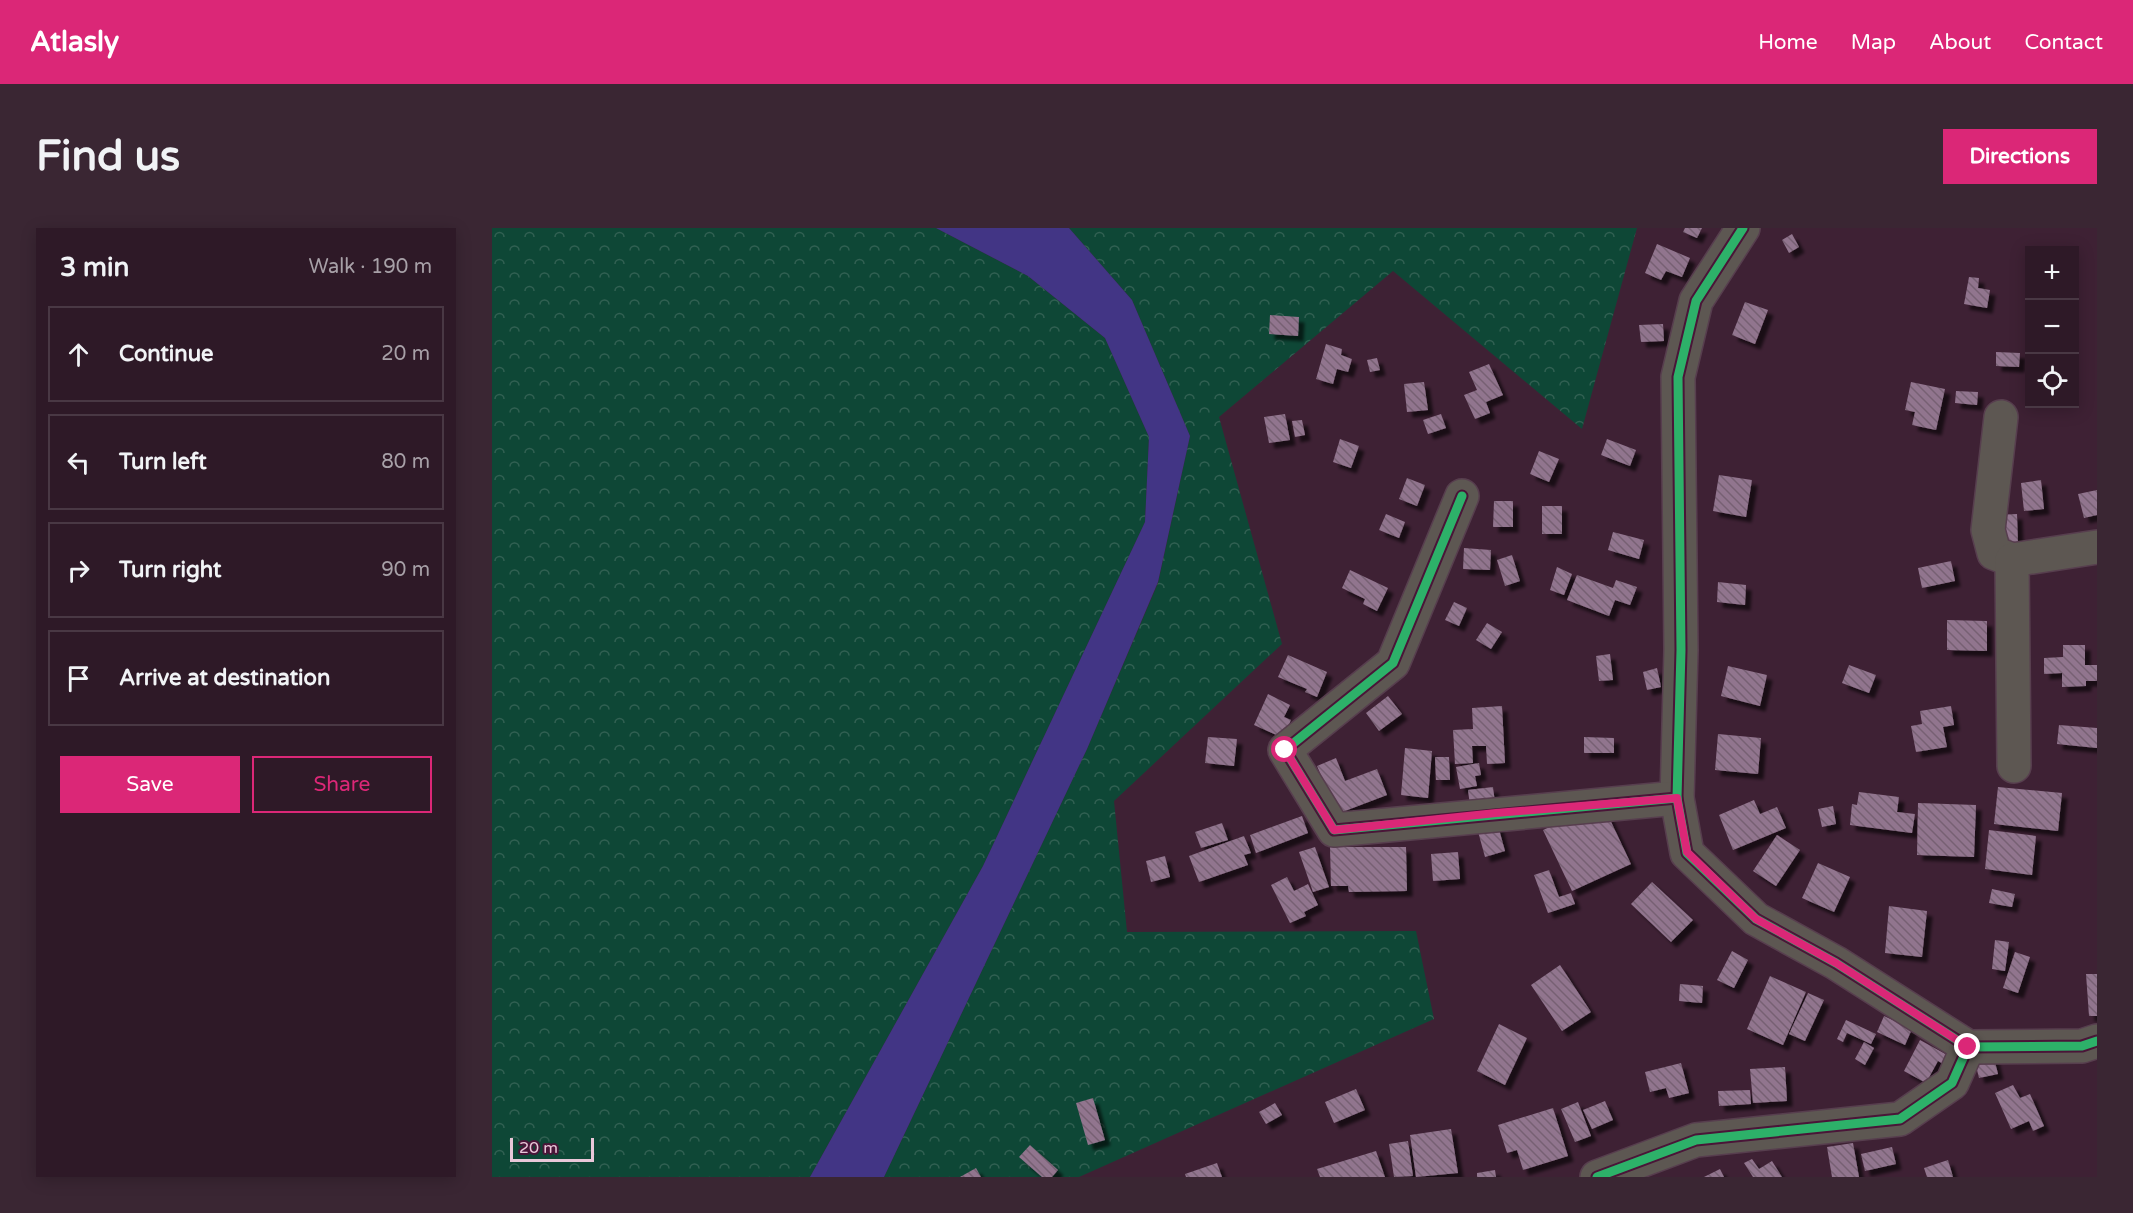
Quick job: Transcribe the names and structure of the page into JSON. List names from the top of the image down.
{
  "scale_bar": "20 m",
  "page": {
    "header": "Atlasly",
    "nav": [
      "Home",
      "Map",
      "About",
      "Contact"
    ],
    "buttons": [
      "Directions",
      ["Save", "Share"]
    ],
    "title": "Find us",
    "heading": ["3 min", "Walk · 190 m"],
    "map_buttons": ["+", "−"],
    "list": [
      ["Continue", "20 m"],
      ["Turn left", "80 m"],
      ["Turn right", "90 m"],
      "Arrive at destination"
    ],
    "scale": "20 m"
  }
}
